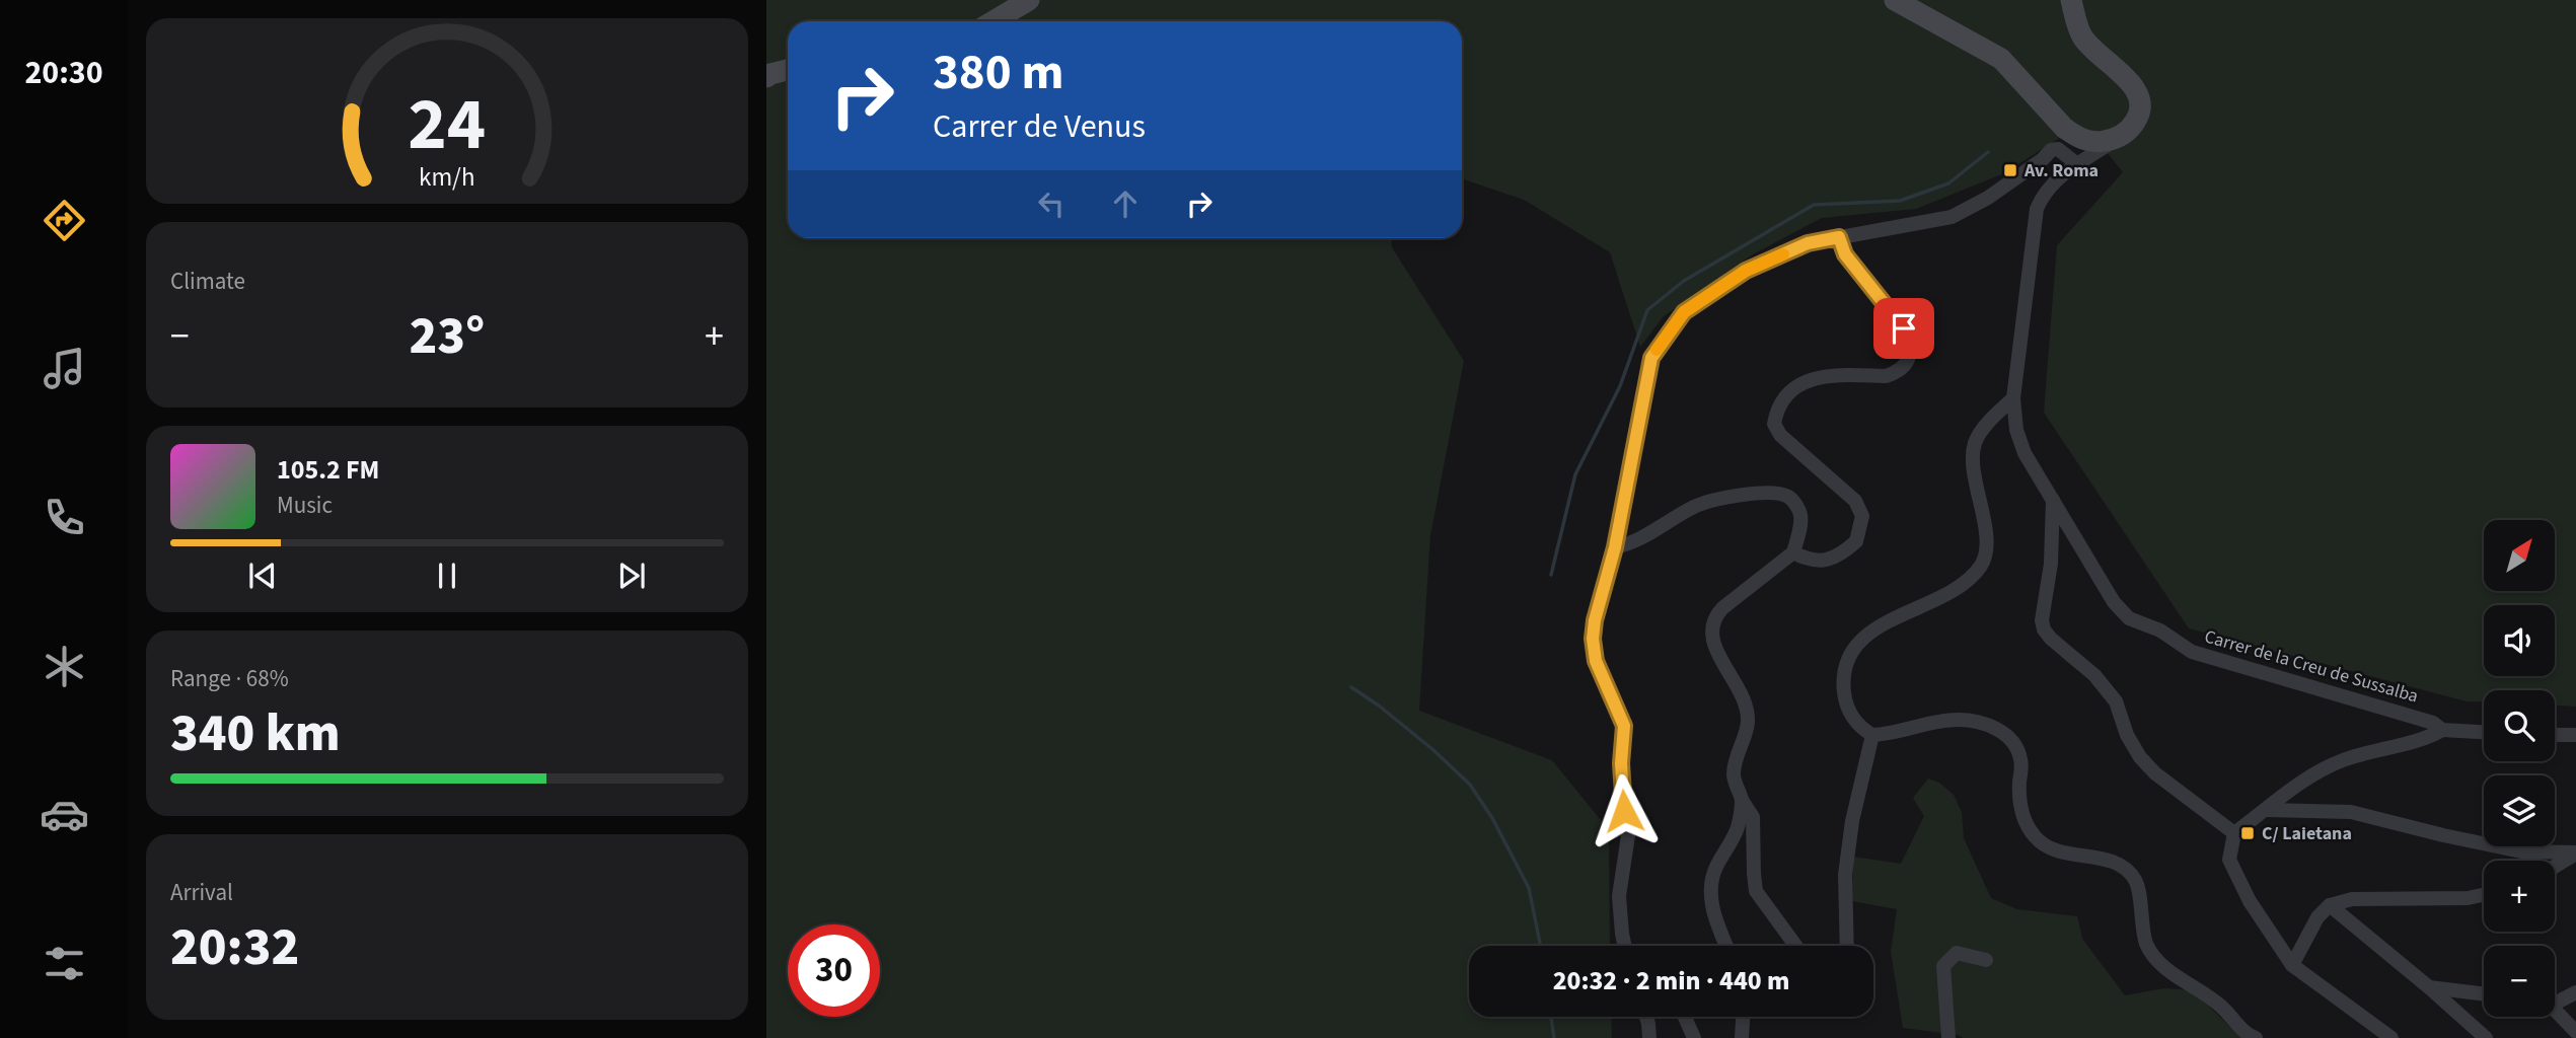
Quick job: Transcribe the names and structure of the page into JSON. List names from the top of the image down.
{
  "streets": {
    "street": ["Carrer de la Creu de Sussalba"]
  },
  "places": {
    "transit": ["Av. Roma", "C/ Laietana"]
  },
  "north": "top right",
  "page": {
    "tabs": "20:30",
    "turn": ["380 m", "Carrer de Venus"],
    "tile": [
      "Climate",
      ["Range · 68%", "340 km"],
      ["Arrival", "20:32"]
    ],
    "heat": ["−", "23°", "+"],
    "song": ["105.2 FM", "Music"],
    "map_buttons": ["+", "−"],
    "limit": "30",
    "trip": "20:32 · 2 min · 440 m",
    "gauge": ["24", "km/h"]
  }
}
